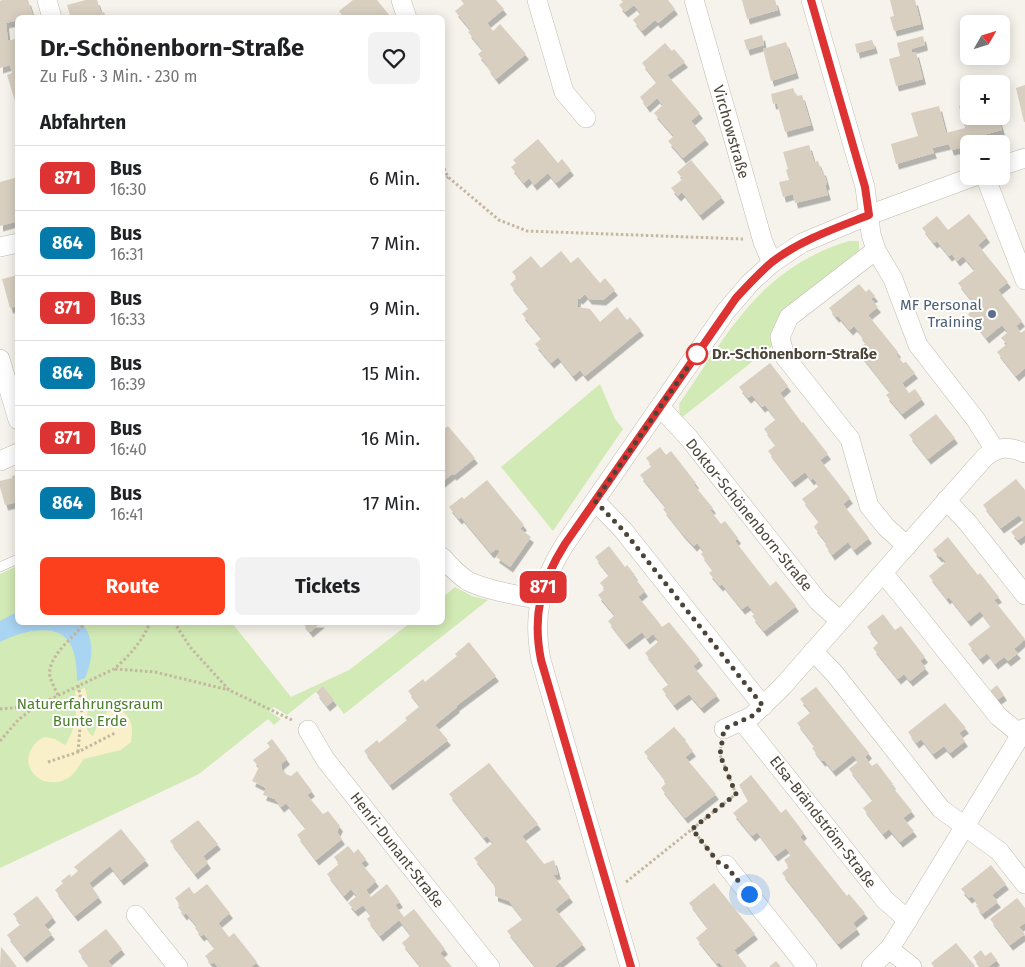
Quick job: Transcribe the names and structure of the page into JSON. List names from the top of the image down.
{
  "streets": {
    "street": [
      "Virchowstraße",
      "Doktor-Schönenborn-Straße",
      "Elsa-Brändström-Straße",
      "Henri-Dunant-Straße"
    ]
  },
  "parks": ["Naturerfahrungsraum Bunte Erde"],
  "places": ["MF Personal Training", "Dr.-Schönenborn-Straße"],
  "lines": ["bus line 871"],
  "north": "top right",
  "page": {
    "on_map": "871",
    "map_buttons": ["+", "−"],
    "heading": [
      ["Dr.-Schönenborn-Straße", "Zu Fuß · 3 Min. · 230 m"],
      "Abfahrten"
    ],
    "list": [
      {
        "mark": "871",
        "name": "Bus",
        "note": "16:30",
        "value": "6 Min."
      },
      {
        "mark": "864",
        "name": "Bus",
        "note": "16:31",
        "value": "7 Min."
      },
      {
        "mark": "871",
        "name": "Bus",
        "note": "16:33",
        "value": "9 Min."
      },
      {
        "mark": "864",
        "name": "Bus",
        "note": "16:39",
        "value": "15 Min."
      },
      {
        "mark": "871",
        "name": "Bus",
        "note": "16:40",
        "value": "16 Min."
      },
      {
        "mark": "864",
        "name": "Bus",
        "note": "16:41",
        "value": "17 Min."
      }
    ],
    "buttons": ["Route", "Tickets"]
  }
}
